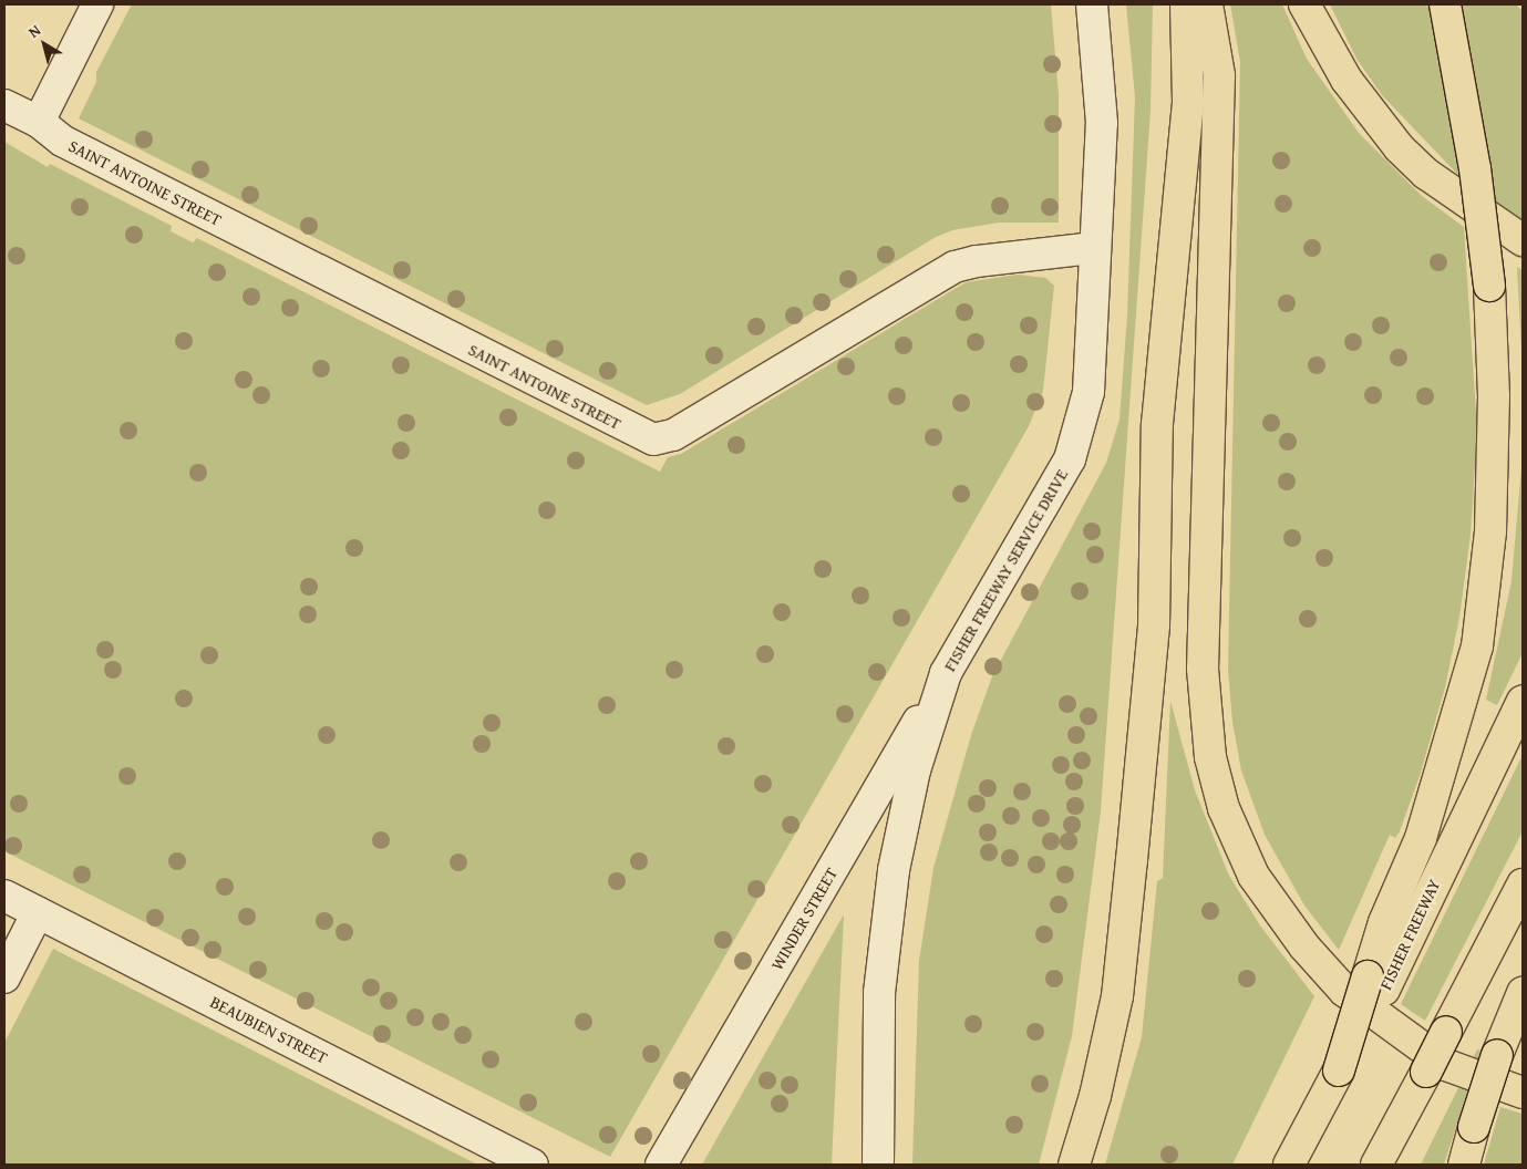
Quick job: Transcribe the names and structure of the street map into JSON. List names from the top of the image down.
{
  "streets": {
    "highway": ["FISHER FREEWAY"],
    "street": [
      "SAINT ANTOINE STREET",
      "FISHER FREEWAY SERVICE DRIVE",
      "WINDER STREET",
      "BEAUBIEN STREET"
    ]
  },
  "crossings": [
    ["SAINT ANTOINE STREET", "FISHER FREEWAY SERVICE DRIVE"],
    ["FISHER FREEWAY SERVICE DRIVE", "WINDER STREET"]
  ],
  "north": "top left"
}
